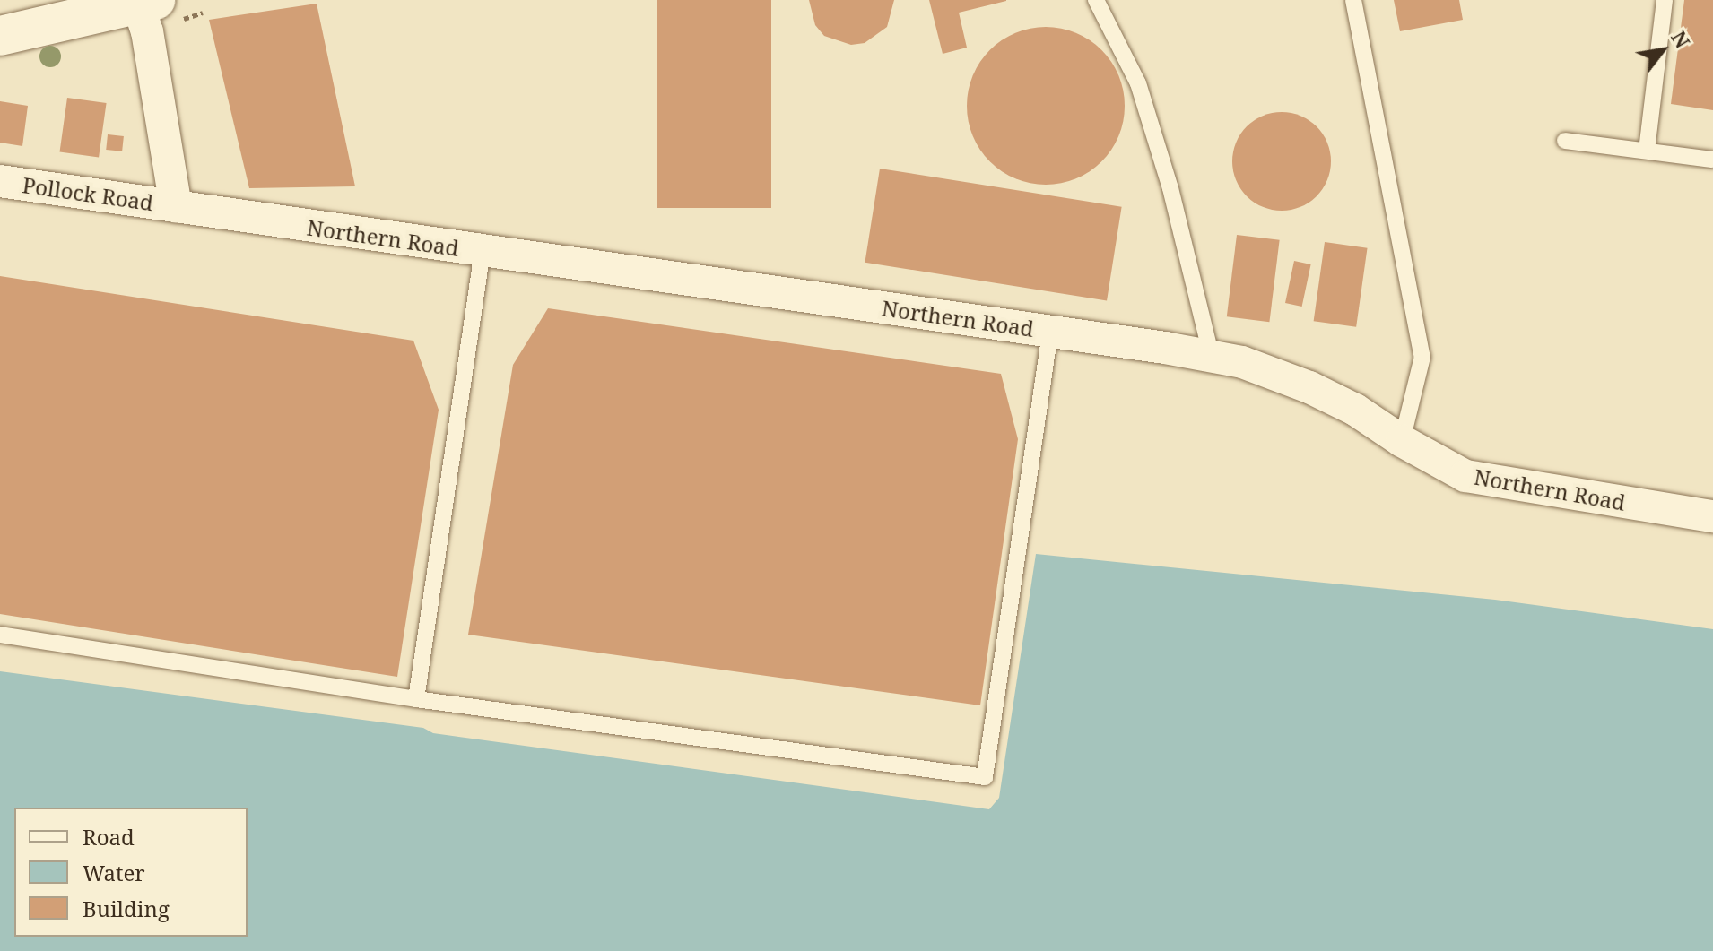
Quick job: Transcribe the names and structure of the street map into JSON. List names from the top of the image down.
{
  "streets": {
    "street": ["Pollock Road", "Northern Road"]
  },
  "crossings": [
    ["Pollock Road", "Northern Road"]
  ],
  "legend": ["Road", "Water", "Building"],
  "north": "top right"
}
